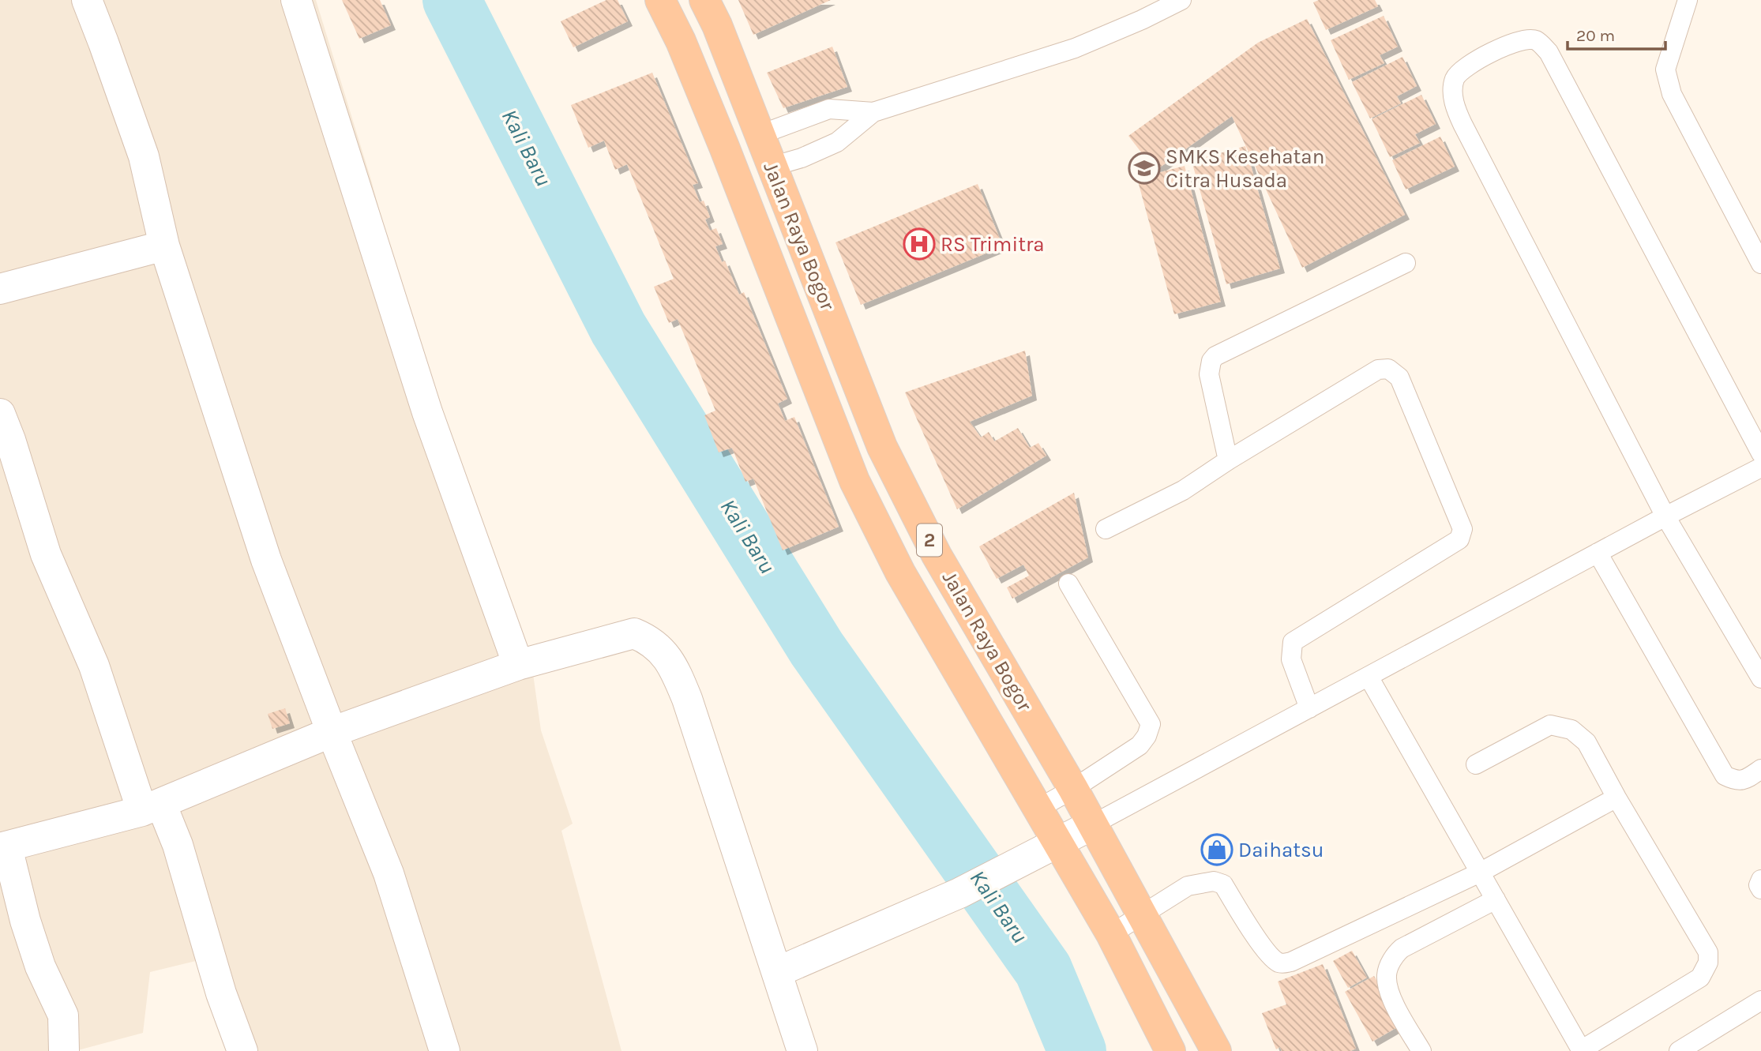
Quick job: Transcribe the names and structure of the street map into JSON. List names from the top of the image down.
{
  "streets": {
    "highway": ["Jalan Raya Bogor", "2"]
  },
  "water": ["Kali Baru"],
  "places": {
    "school or university": ["SMKS Kesehatan Citra Husada"],
    "hospital": ["RS Trimitra"],
    "shop": ["Daihatsu"]
  },
  "scale_bar": "20 m"
}
